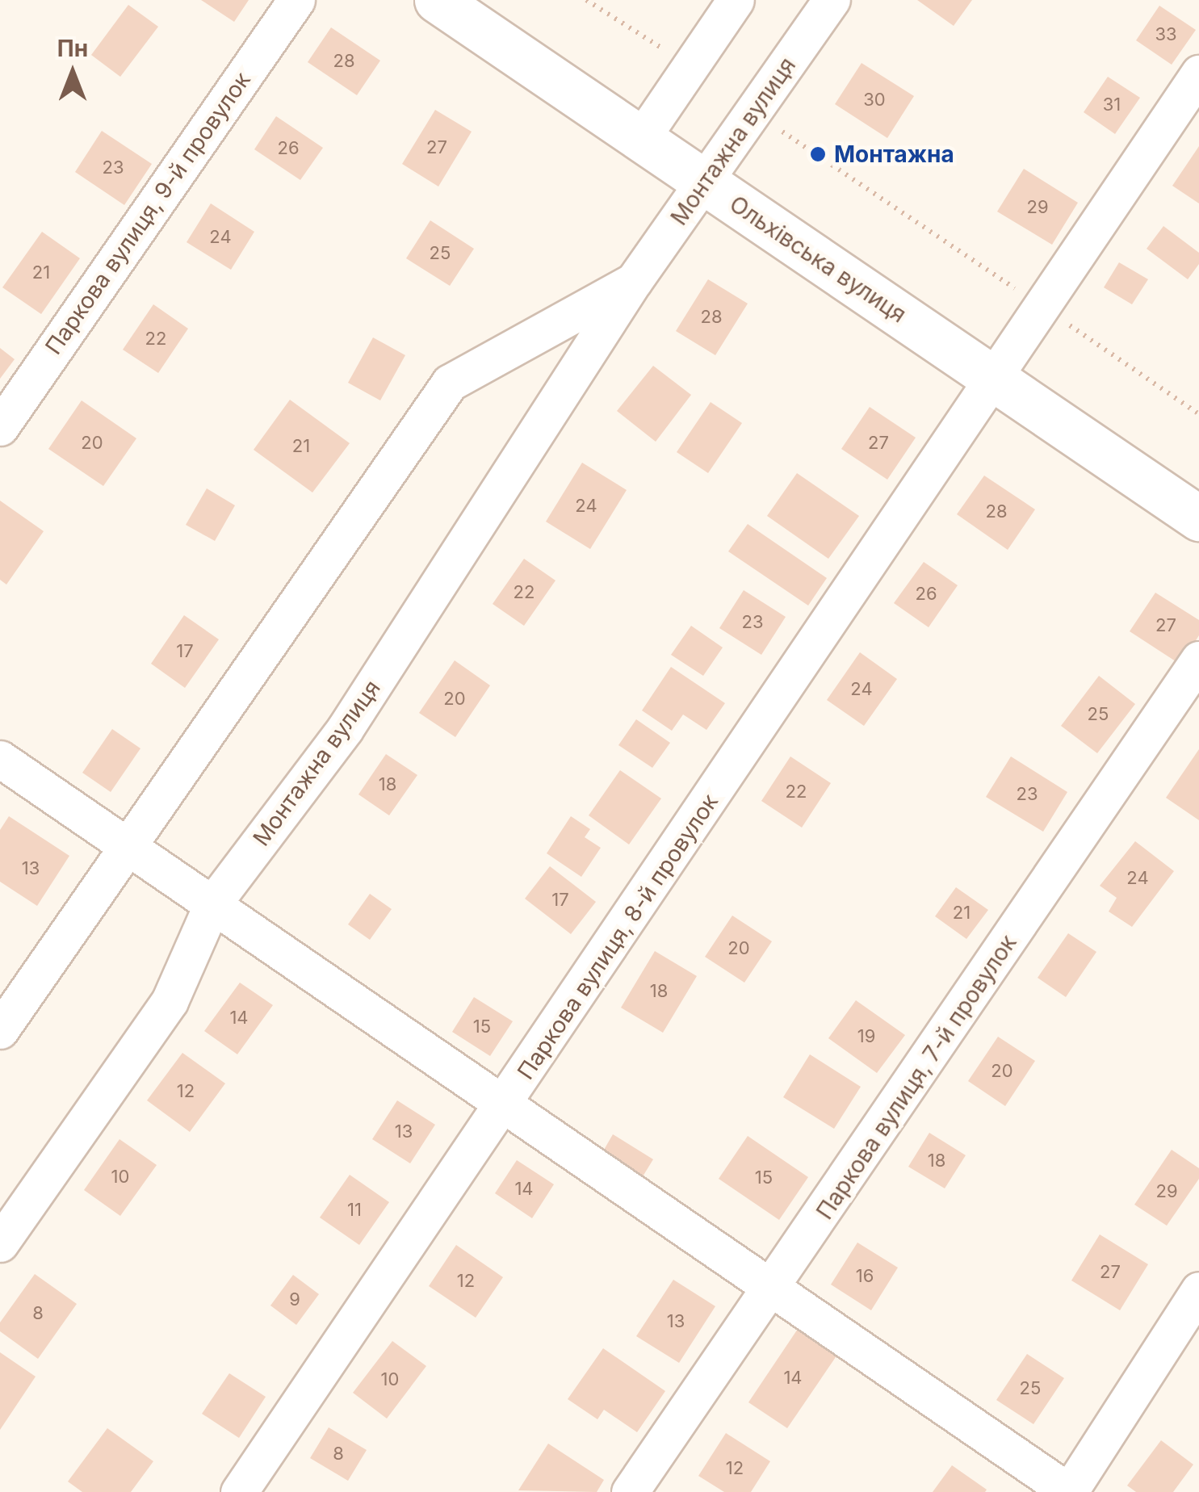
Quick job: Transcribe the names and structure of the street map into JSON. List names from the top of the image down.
{
  "streets": {
    "street": [
      "Монтажна вулиця",
      "Паркова вулиця, 9-й провулок",
      "Ольхівська вулиця",
      "Паркова вулиця, 8-й провулок",
      "Паркова вулиця, 7-й провулок"
    ]
  },
  "crossings": [
    ["Монтажна вулиця", "Ольхівська вулиця"],
    ["Ольхівська вулиця", "Паркова вулиця, 8-й провулок"]
  ],
  "places": ["Монтажна"],
  "house_numbers": [
    "33",
    "28",
    "30",
    "31",
    "27",
    "26",
    "23",
    "29",
    "24",
    "25",
    "21",
    "28",
    "22",
    "20",
    "27",
    "21",
    "24",
    "28",
    "22",
    "26",
    "23",
    "27",
    "17",
    "24",
    "20",
    "25",
    "18",
    "22",
    "23",
    "13",
    "24",
    "17",
    "21",
    "20",
    "18",
    "14",
    "15",
    "19",
    "20",
    "12",
    "13",
    "18",
    "10",
    "15",
    "14",
    "29",
    "11",
    "27",
    "16",
    "12",
    "9",
    "8",
    "13",
    "14",
    "10",
    "25",
    "8",
    "12"
  ],
  "north": "top"
}
